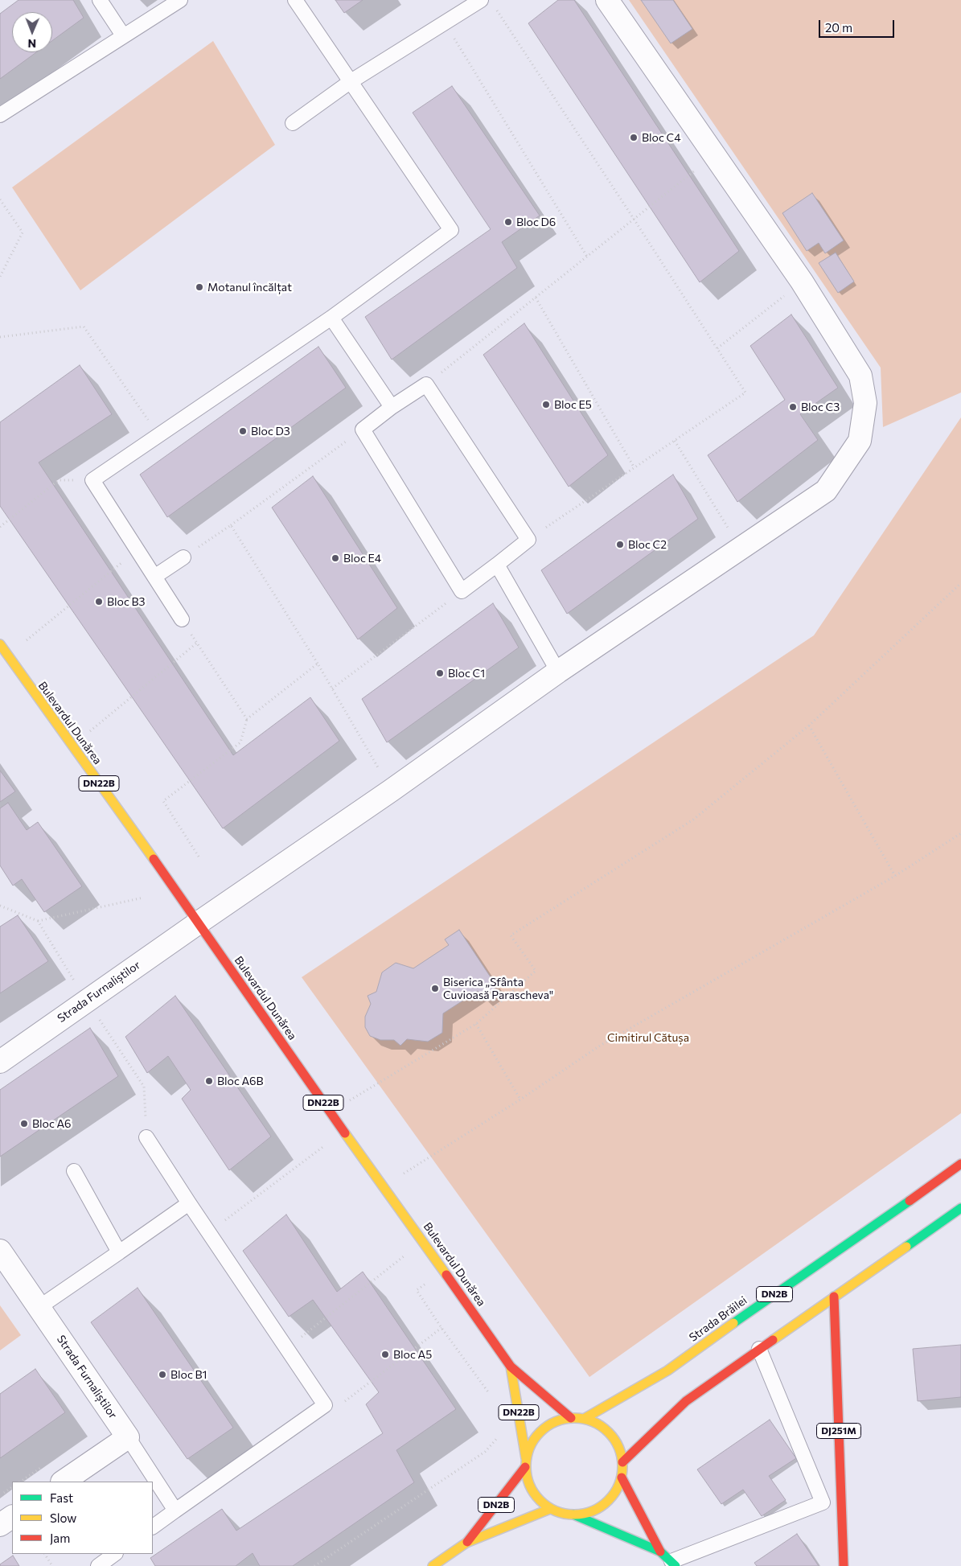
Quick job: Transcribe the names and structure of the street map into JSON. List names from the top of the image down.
{
  "streets": {
    "main road": [
      "Bulevardul Dunărea",
      "DN22B",
      "DN2B",
      "Strada Brăilei",
      "DJ251M"
    ],
    "street": ["Strada Furnaliștilor"]
  },
  "crossings": [
    ["Bulevardul Dunărea", "Strada Furnaliștilor"],
    ["Bulevardul Dunărea", "DN2B"],
    ["Bulevardul Dunărea", "Strada Brăilei"],
    ["DN2B", "Strada Brăilei"]
  ],
  "parks": ["Cimitirul Cătușa"],
  "places": [
    "Bloc C4",
    "Bloc D6",
    "Motanul încălțat",
    "Bloc E5",
    "Bloc C3",
    "Bloc D3",
    "Bloc C2",
    "Bloc E4",
    "Bloc B3",
    "Bloc C1",
    "Biserica „Sfânta Cuvioasă Parascheva\"",
    "Bloc A6B",
    "Bloc A6",
    "Bloc A5",
    "Bloc B1"
  ],
  "legend": ["Fast", "Slow", "Jam"],
  "scale_bar": "20 m",
  "north": "bottom"
}
